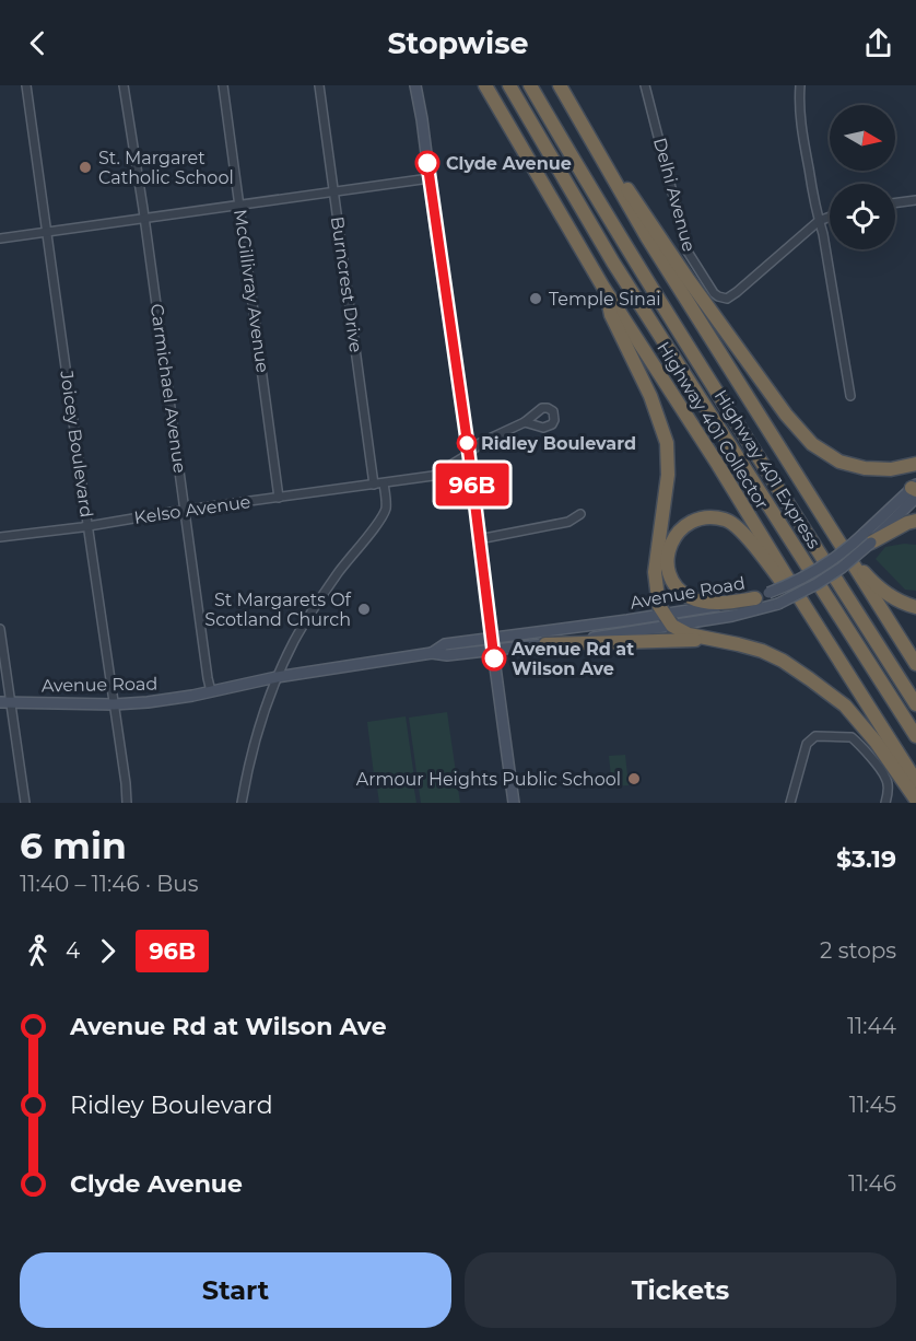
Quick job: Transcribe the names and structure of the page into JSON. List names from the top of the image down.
{
  "streets": {
    "highway": ["Highway 401 Collector", "Highway 401 Express"],
    "main road": ["Avenue Road"],
    "street": [
      "Delhi Avenue",
      "Burncrest Drive",
      "McGillivray Avenue",
      "Carmichael Avenue",
      "Joicey Boulevard",
      "Kelso Avenue"
    ]
  },
  "crossings": [
    ["Burncrest Drive", "Kelso Avenue"],
    ["McGillivray Avenue", "Kelso Avenue"],
    ["Carmichael Avenue", "Kelso Avenue"],
    ["Carmichael Avenue", "Avenue Road"],
    ["Joicey Boulevard", "Kelso Avenue"],
    ["Joicey Boulevard", "Avenue Road"]
  ],
  "places": [
    "Clyde Avenue",
    "St. Margaret Catholic School",
    "Temple Sinai",
    "Ridley Boulevard",
    "St Margarets Of Scotland Church",
    "Avenue Rd at Wilson Ave",
    "Armour Heights Public School"
  ],
  "lines": ["bus line 96B"],
  "north": "right",
  "page": {
    "header": "Stopwise",
    "on_map": "96B",
    "heading": ["6 min", "11:40 – 11:46 · Bus", "$3.19"],
    "legs": ["4", "96B", "2 stops"],
    "list": [
      {
        "name": "Avenue Rd at Wilson Ave",
        "value": "11:44"
      },
      {
        "name": "Ridley Boulevard",
        "value": "11:45"
      },
      {
        "name": "Clyde Avenue",
        "value": "11:46"
      }
    ],
    "buttons": ["Start", "Tickets"]
  }
}
